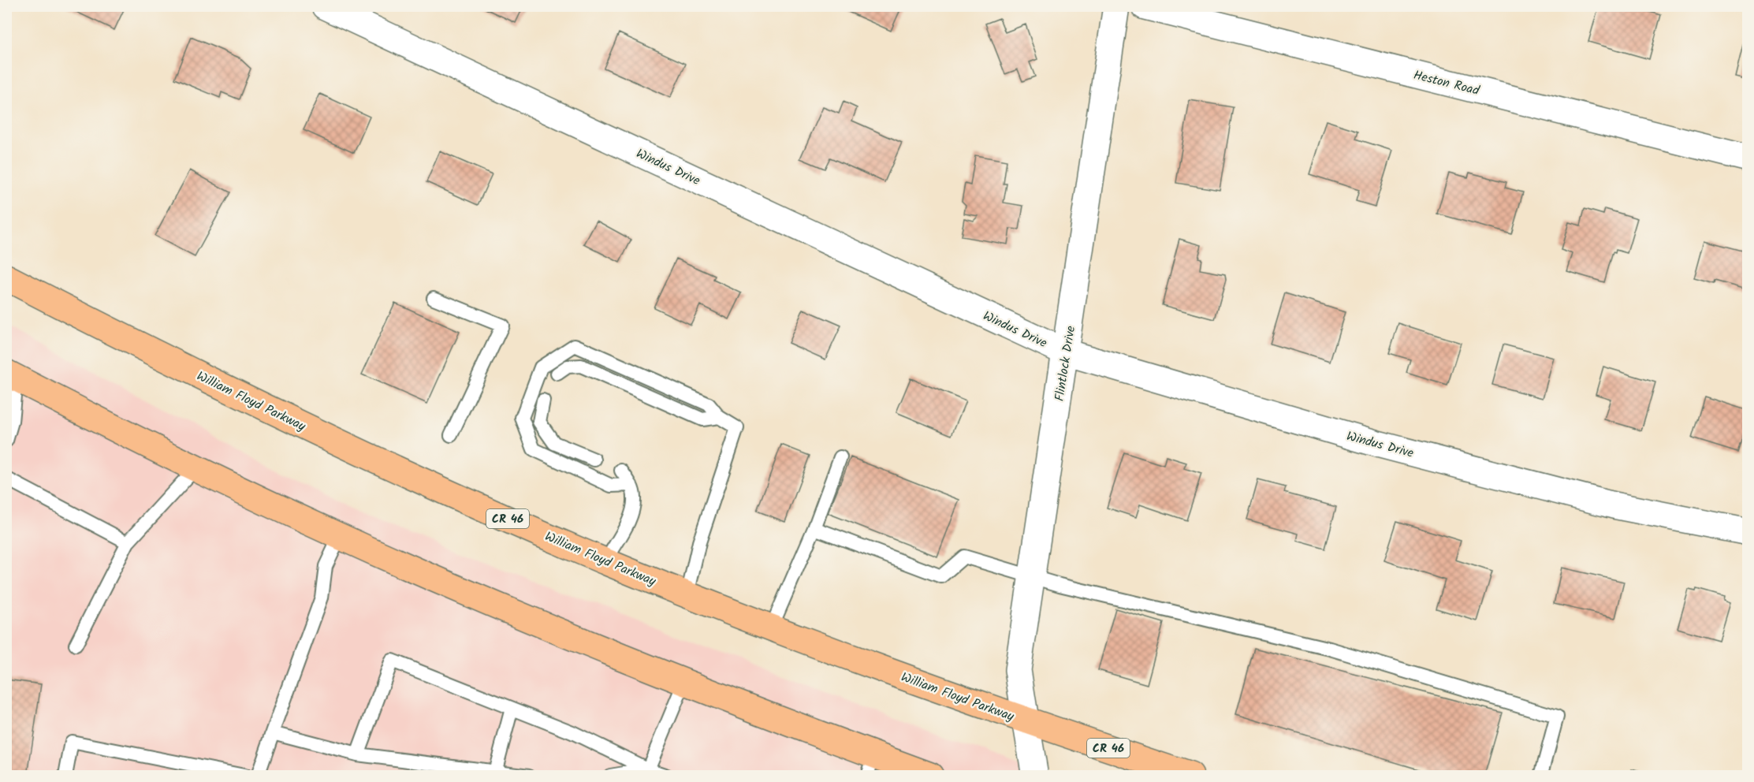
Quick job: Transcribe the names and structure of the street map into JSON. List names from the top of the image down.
{
  "streets": {
    "highway": ["William Floyd Parkway", "CR 46"],
    "street": ["Heston Road", "Windus Drive", "Flintlock Drive"]
  },
  "crossings": [
    ["Windus Drive", "Flintlock Drive"],
    ["Flintlock Drive", "William Floyd Parkway"]
  ]
}
